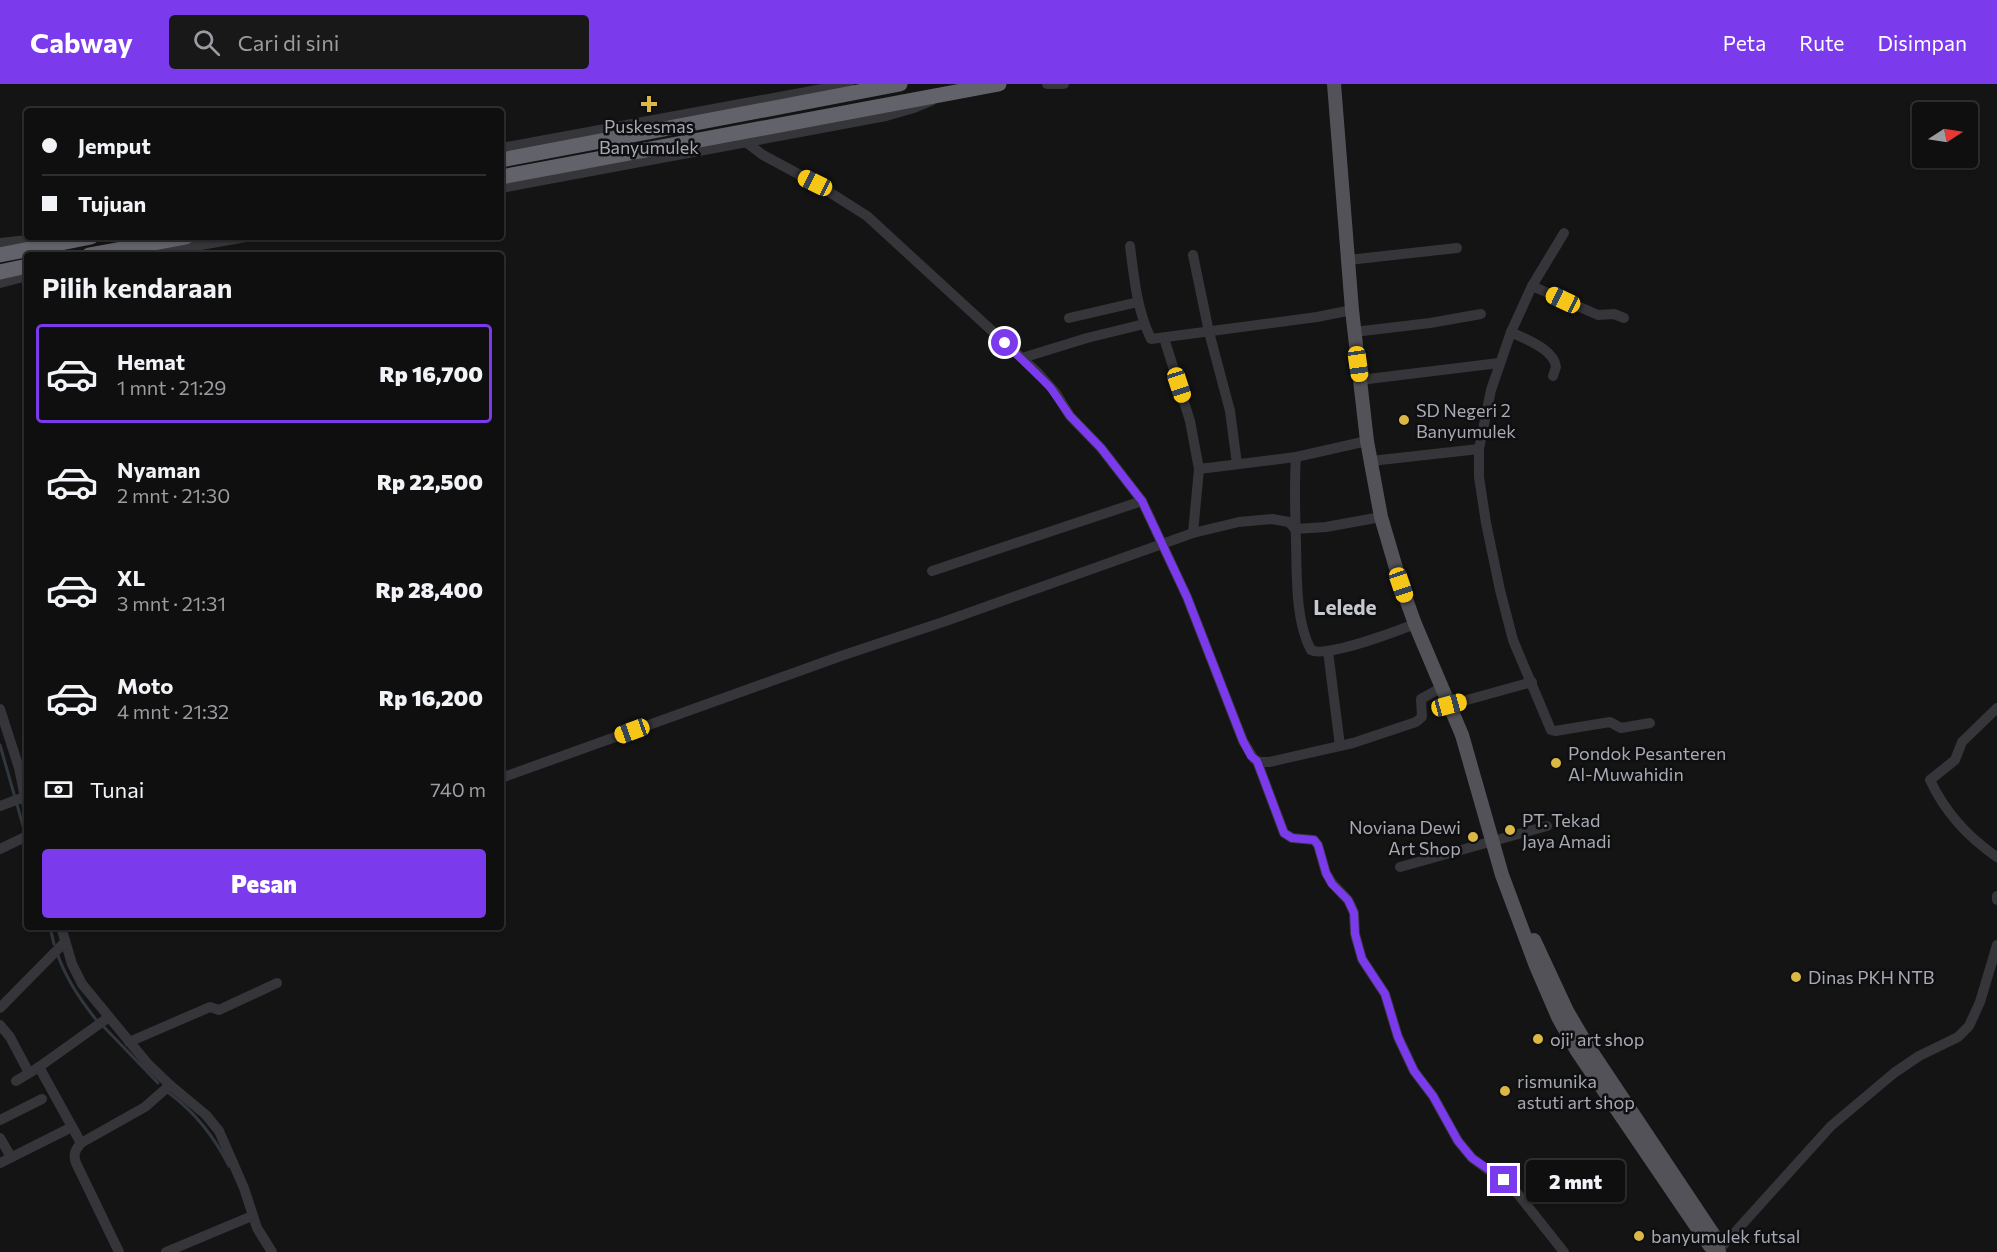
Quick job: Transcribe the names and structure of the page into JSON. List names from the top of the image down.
{
  "districts": ["Lelede"],
  "places": {
    "health": ["Puskesmas Banyumulek"],
    "other": [
      "SD Negeri 2 Banyumulek",
      "Pondok Pesanteren Al-Muwahidin",
      "PT. Tekad Jaya Amadi",
      "Noviana Dewi Art Shop",
      "Dinas PKH NTB",
      "oji' art shop",
      "rismunika astuti art shop",
      "banyumulek futsal"
    ]
  },
  "north": "right",
  "page": {
    "header": "Cabway",
    "search": "Cari di sini",
    "nav": ["Peta", "Rute", "Disimpan"],
    "banner": ["Jemput", "Tujuan"],
    "heading": "Pilih kendaraan",
    "list": [
      {
        "name": "Hemat",
        "note": "1 mnt · 21:29",
        "value": "Rp 16,700"
      },
      {
        "name": "Nyaman",
        "note": "2 mnt · 21:30",
        "value": "Rp 22,500"
      },
      {
        "name": "XL",
        "note": "3 mnt · 21:31",
        "value": "Rp 28,400"
      },
      {
        "name": "Moto",
        "note": "4 mnt · 21:32",
        "value": "Rp 16,200"
      }
    ],
    "pay": ["Tunai", "740 m"],
    "buttons": "Pesan",
    "bubble": "2 mnt"
  }
}
